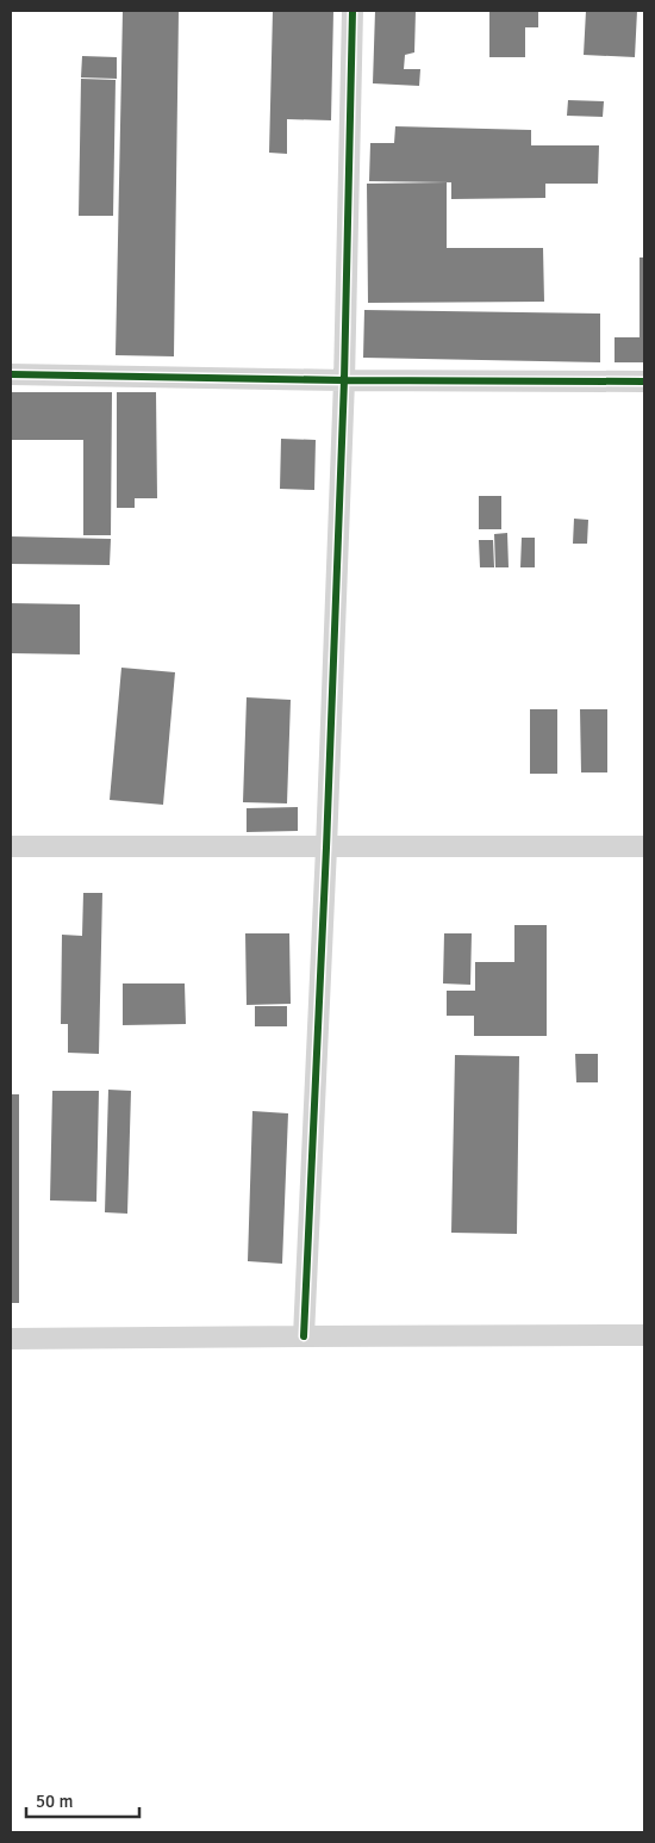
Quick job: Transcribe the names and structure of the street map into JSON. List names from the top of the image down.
{
  "scale_bar": "50 m"
}
